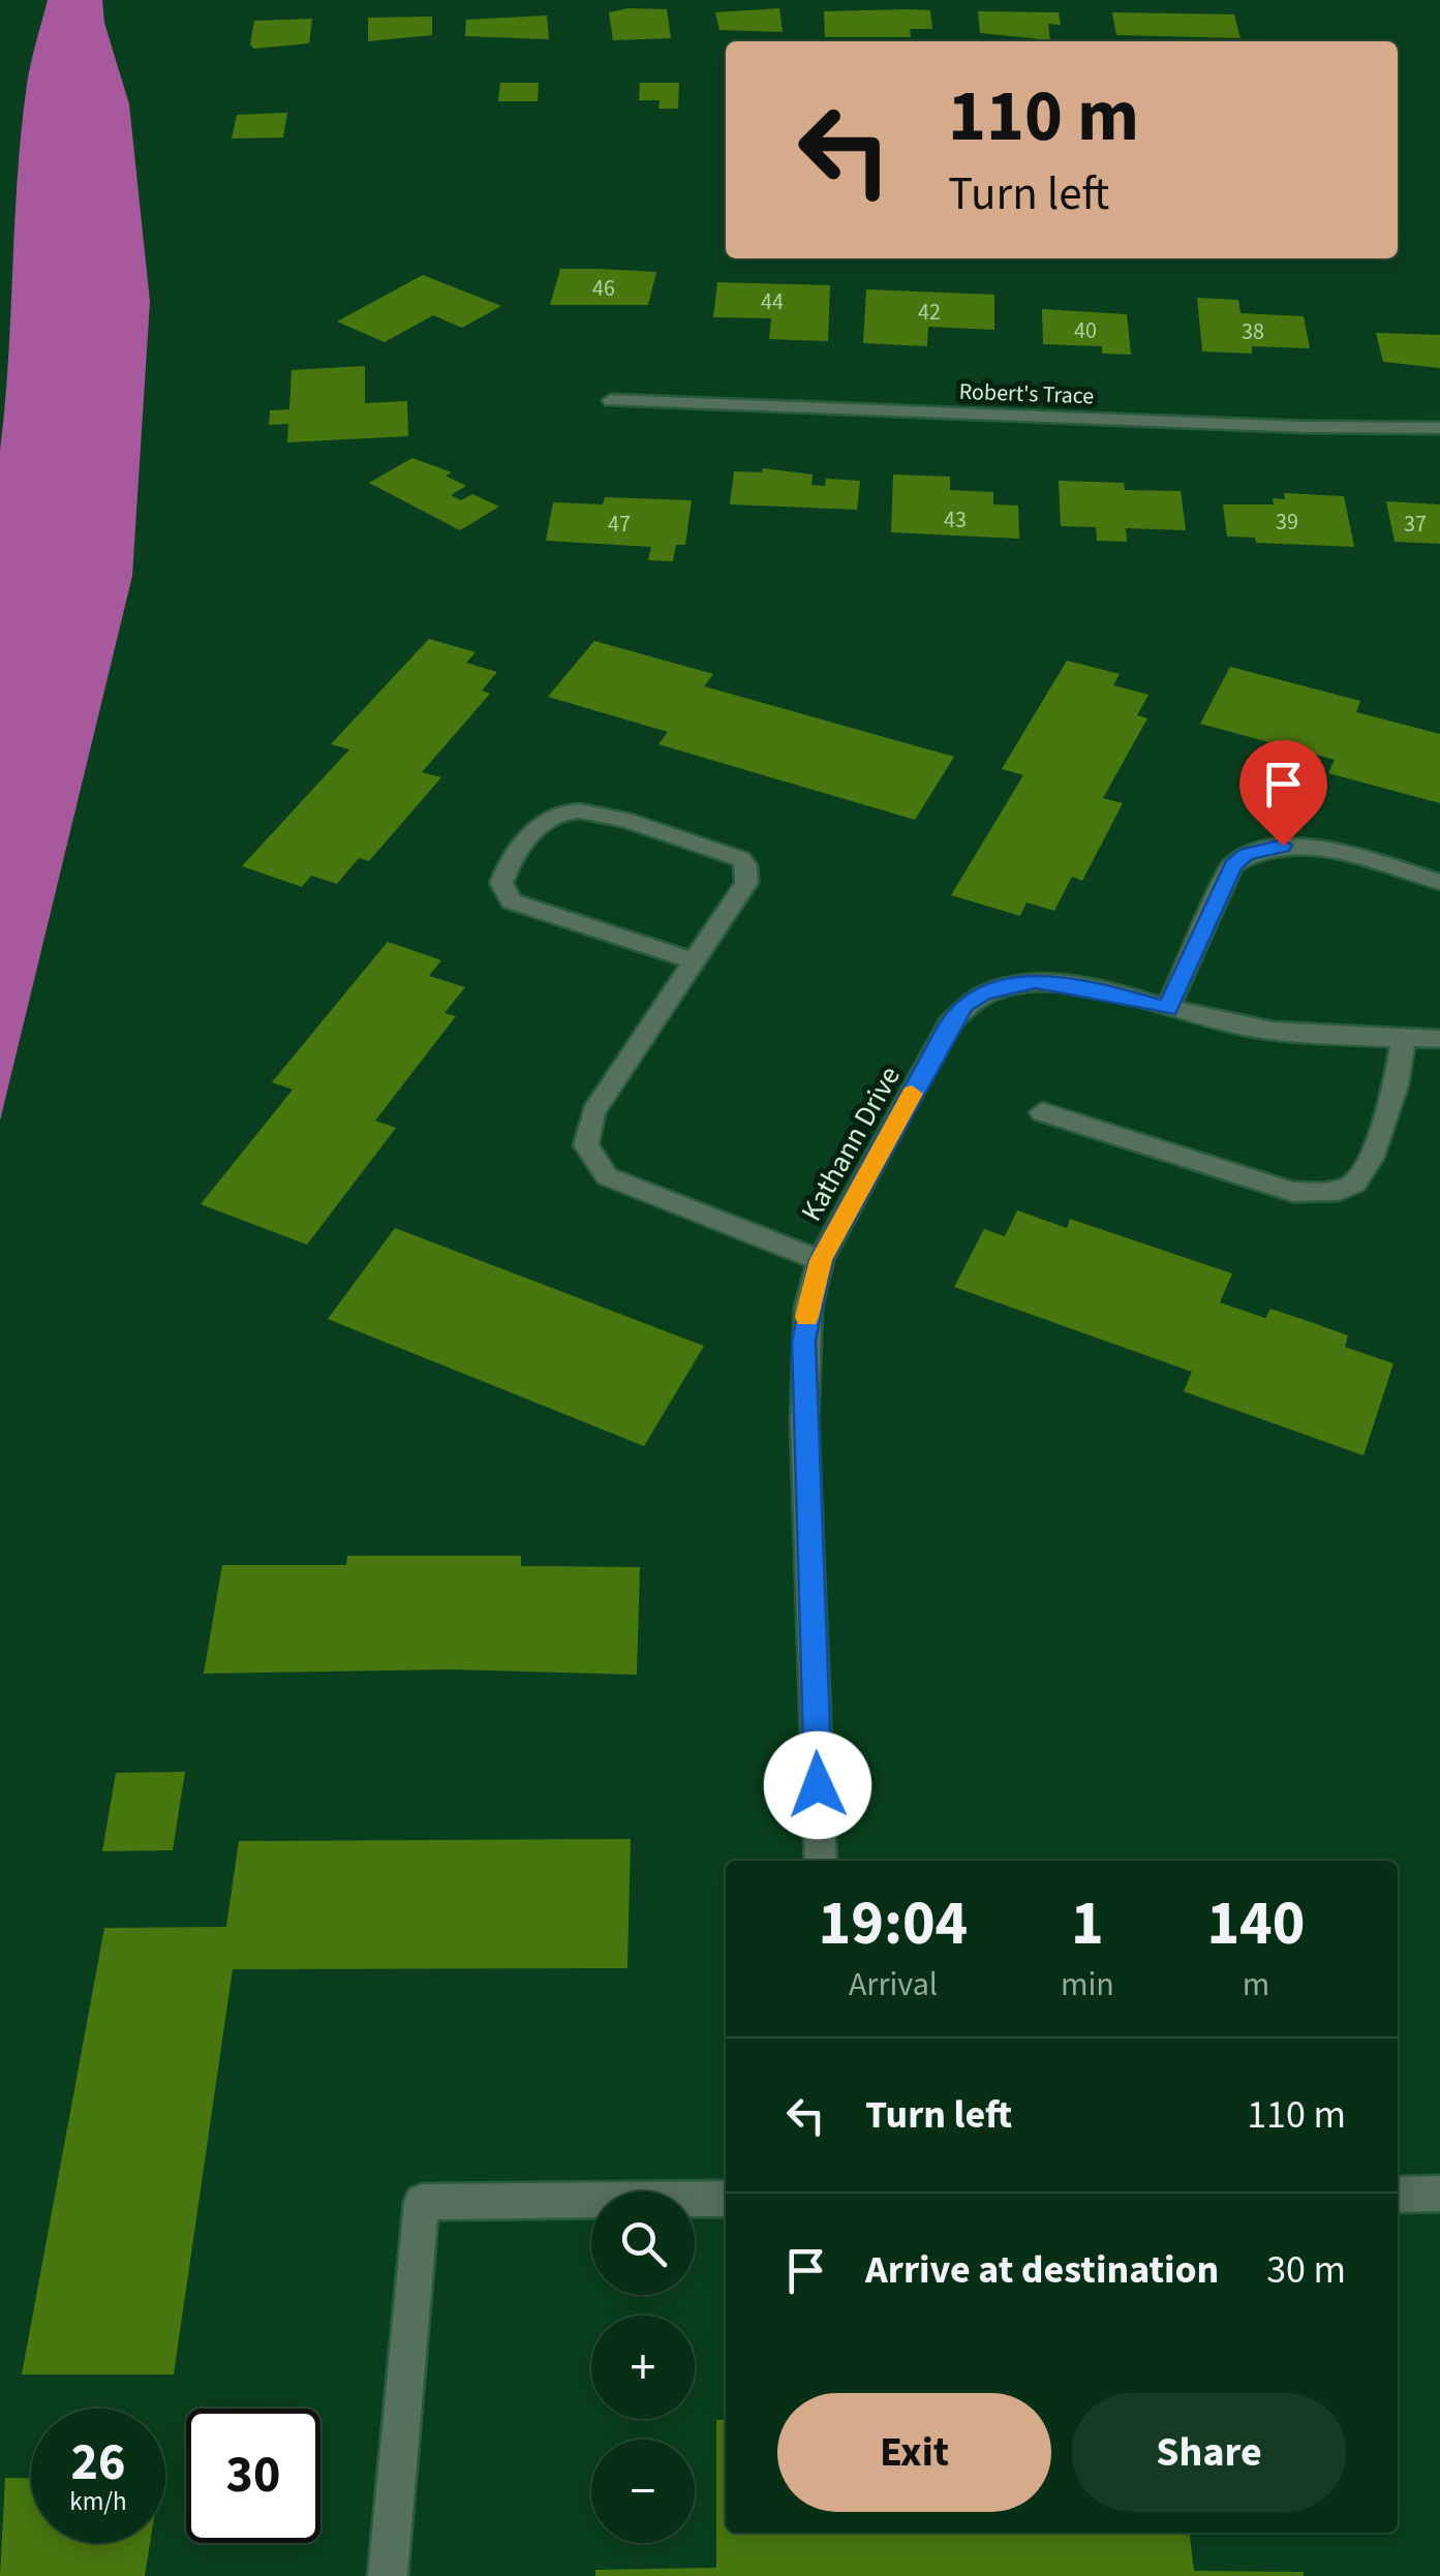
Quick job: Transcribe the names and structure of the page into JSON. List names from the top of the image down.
{
  "streets": {
    "street": ["Robert's Trace", "Kathann Drive"]
  },
  "house_numbers": [
    "46",
    "44",
    "42",
    "40",
    "38",
    "43",
    "39",
    "47",
    "37"
  ],
  "page": {
    "turn": ["110 m", "Turn left"],
    "eta": [
      "19:04",
      "Arrival",
      "1",
      "min",
      "140",
      "m"
    ],
    "list": [
      {
        "name": "Turn left",
        "value": "110 m"
      },
      {
        "name": "Arrive at destination",
        "value": "30 m"
      }
    ],
    "map_buttons": ["+", "−"],
    "buttons": ["Exit", "Share"],
    "speed": "26 km/h",
    "limit": "30"
  }
}
